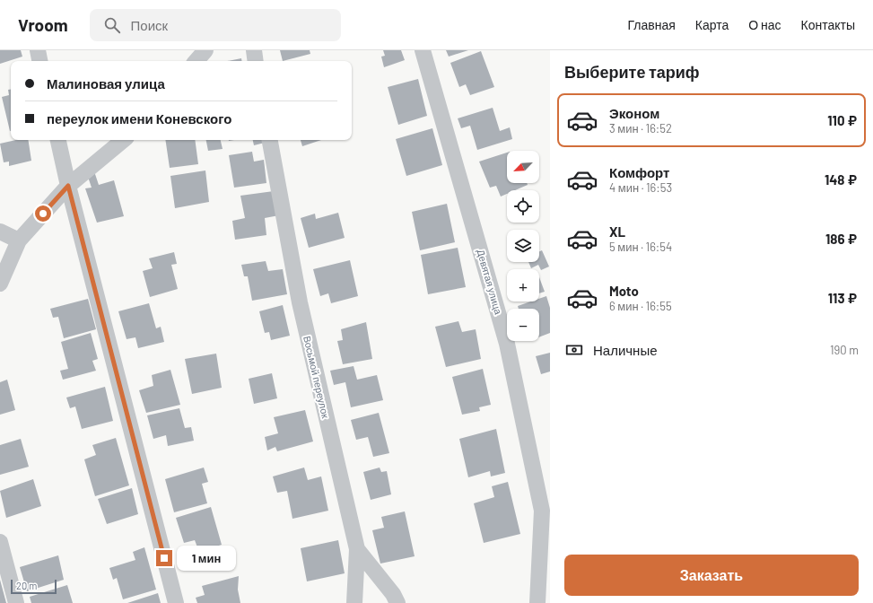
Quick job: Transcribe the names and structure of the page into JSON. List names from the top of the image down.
{
  "streets": {
    "street": ["Девятая улица", "Восьмой переулок"]
  },
  "scale_bar": "20 m",
  "north": "bottom left",
  "page": {
    "header": "Vroom",
    "search": "Поиск",
    "nav": [
      "Главная",
      "Карта",
      "О нас",
      "Контакты"
    ],
    "heading": "Выберите тариф",
    "banner": ["Малиновая улица", "переулок имени Коневского"],
    "list": [
      {
        "name": "Эконом",
        "note": "3 мин · 16:52",
        "value": "110 ₽"
      },
      {
        "name": "Комфорт",
        "note": "4 мин · 16:53",
        "value": "148 ₽"
      },
      {
        "name": "XL",
        "note": "5 мин · 16:54",
        "value": "186 ₽"
      },
      {
        "name": "Moto",
        "note": "6 мин · 16:55",
        "value": "113 ₽"
      }
    ],
    "map_buttons": ["+", "−"],
    "pay": ["Наличные", "190 m"],
    "bubble": "1 мин",
    "buttons": "Заказать",
    "scale": "20 m"
  }
}
